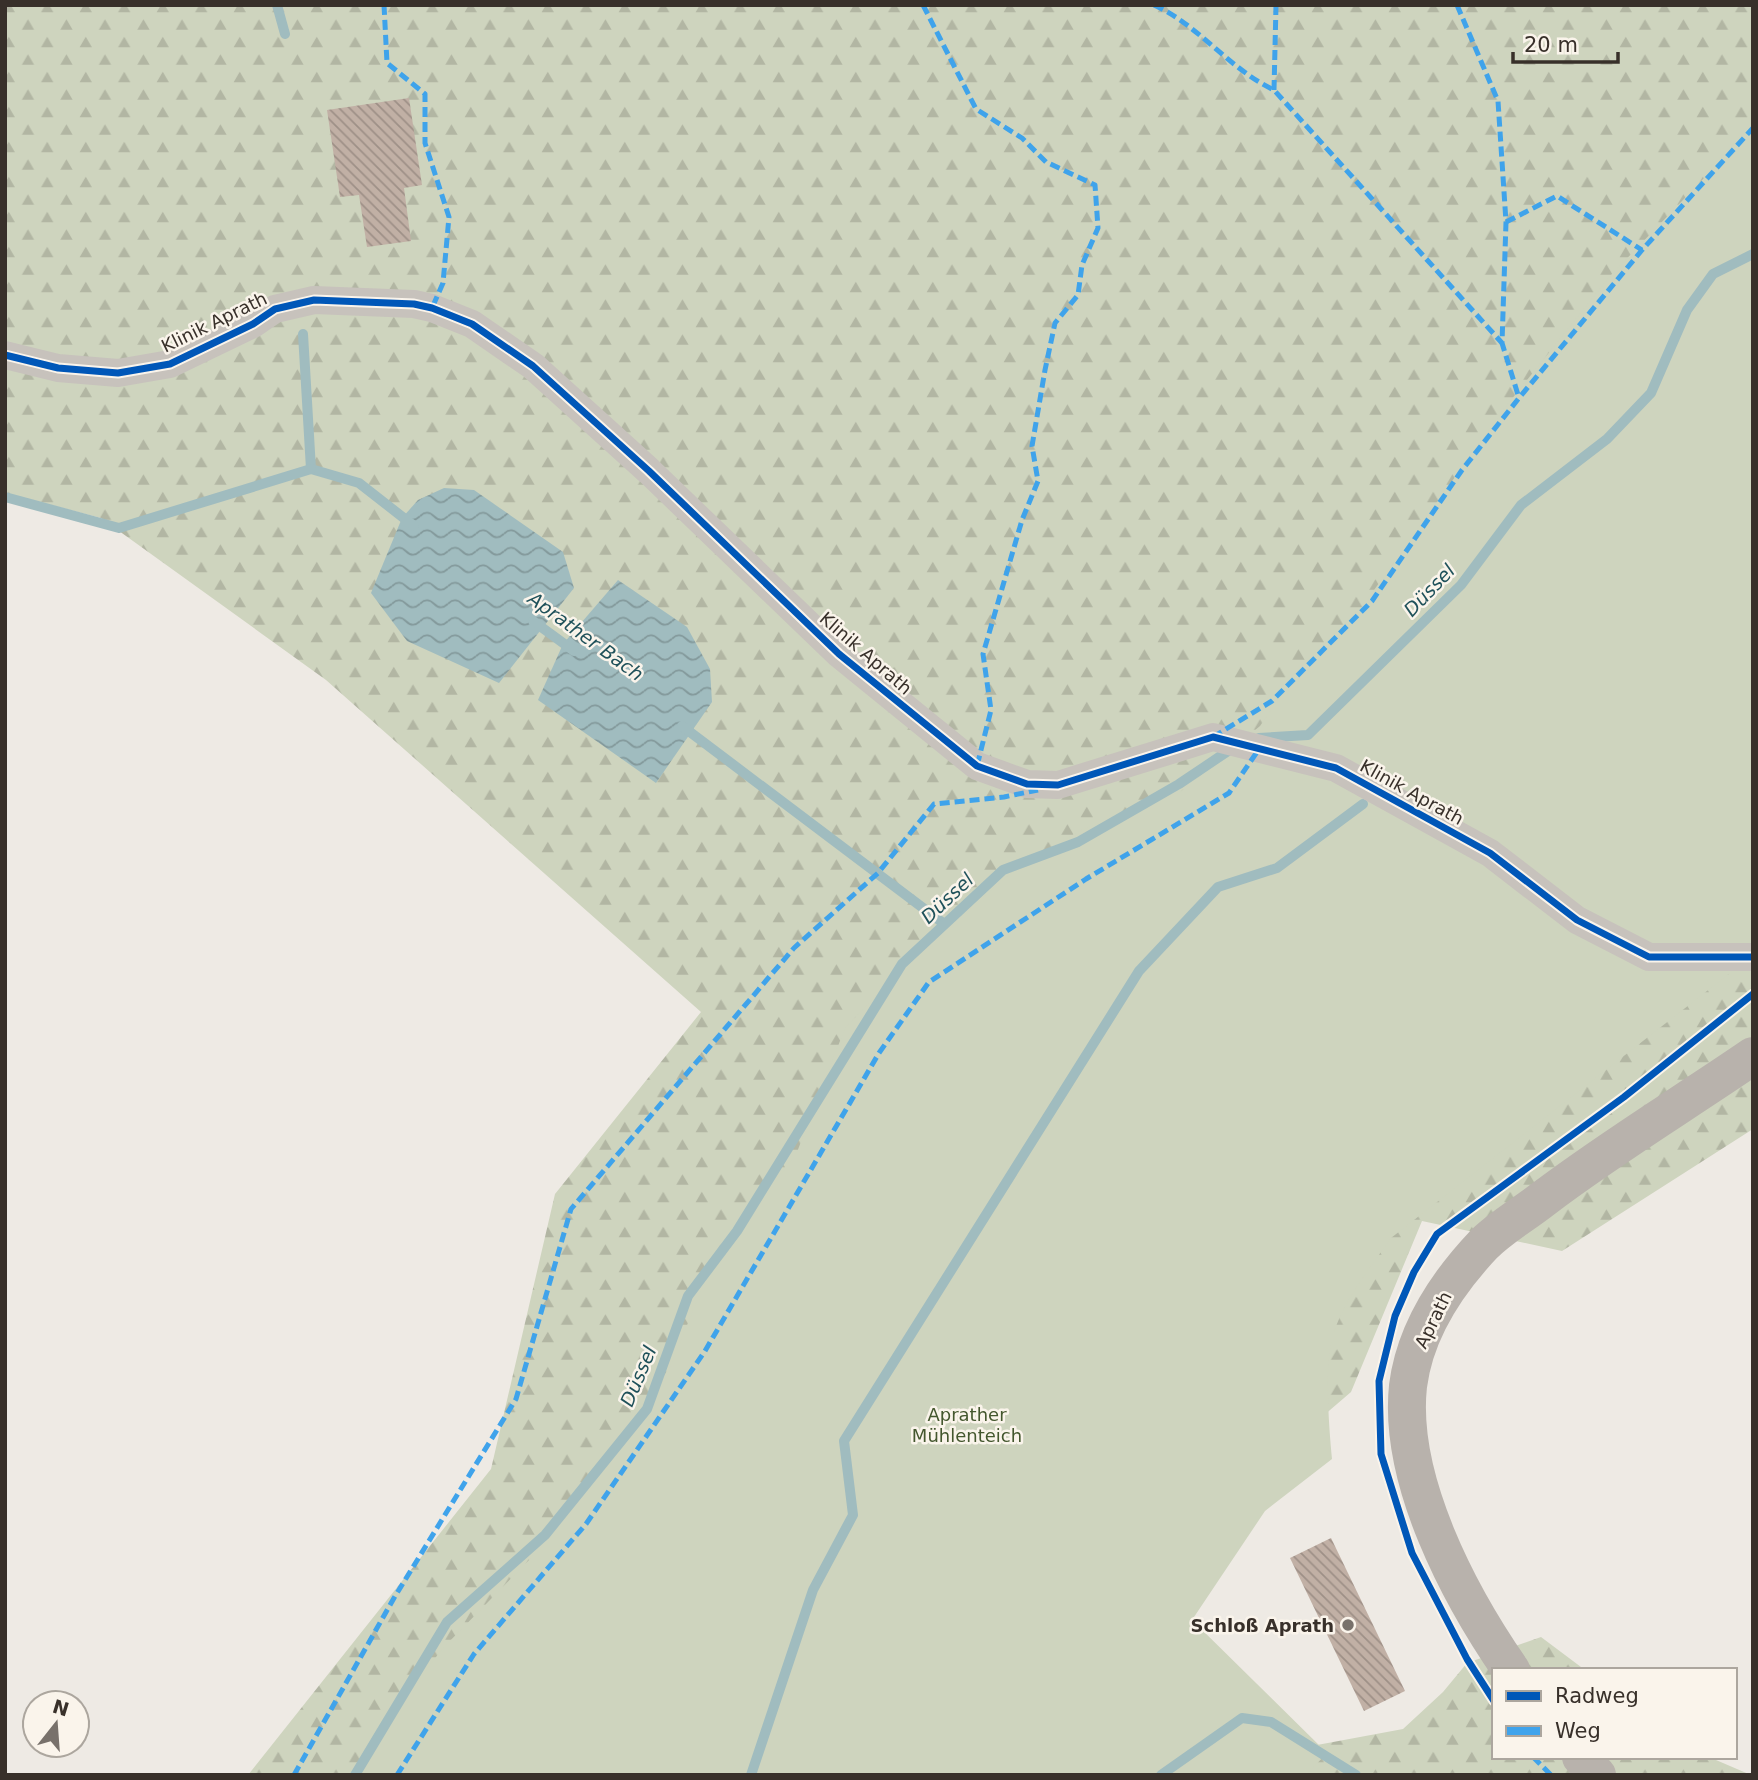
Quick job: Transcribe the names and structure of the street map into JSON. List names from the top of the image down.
{
  "streets": {
    "main road": ["Aprath"],
    "street": ["Klinik Aprath"]
  },
  "water": ["Düssel", "Aprather Bach"],
  "parks": ["Aprather Mühlenteich"],
  "places": ["Schloß Aprath"],
  "legend": ["Radweg", "Weg"],
  "scale_bar": "20 m",
  "north": "top"
}
